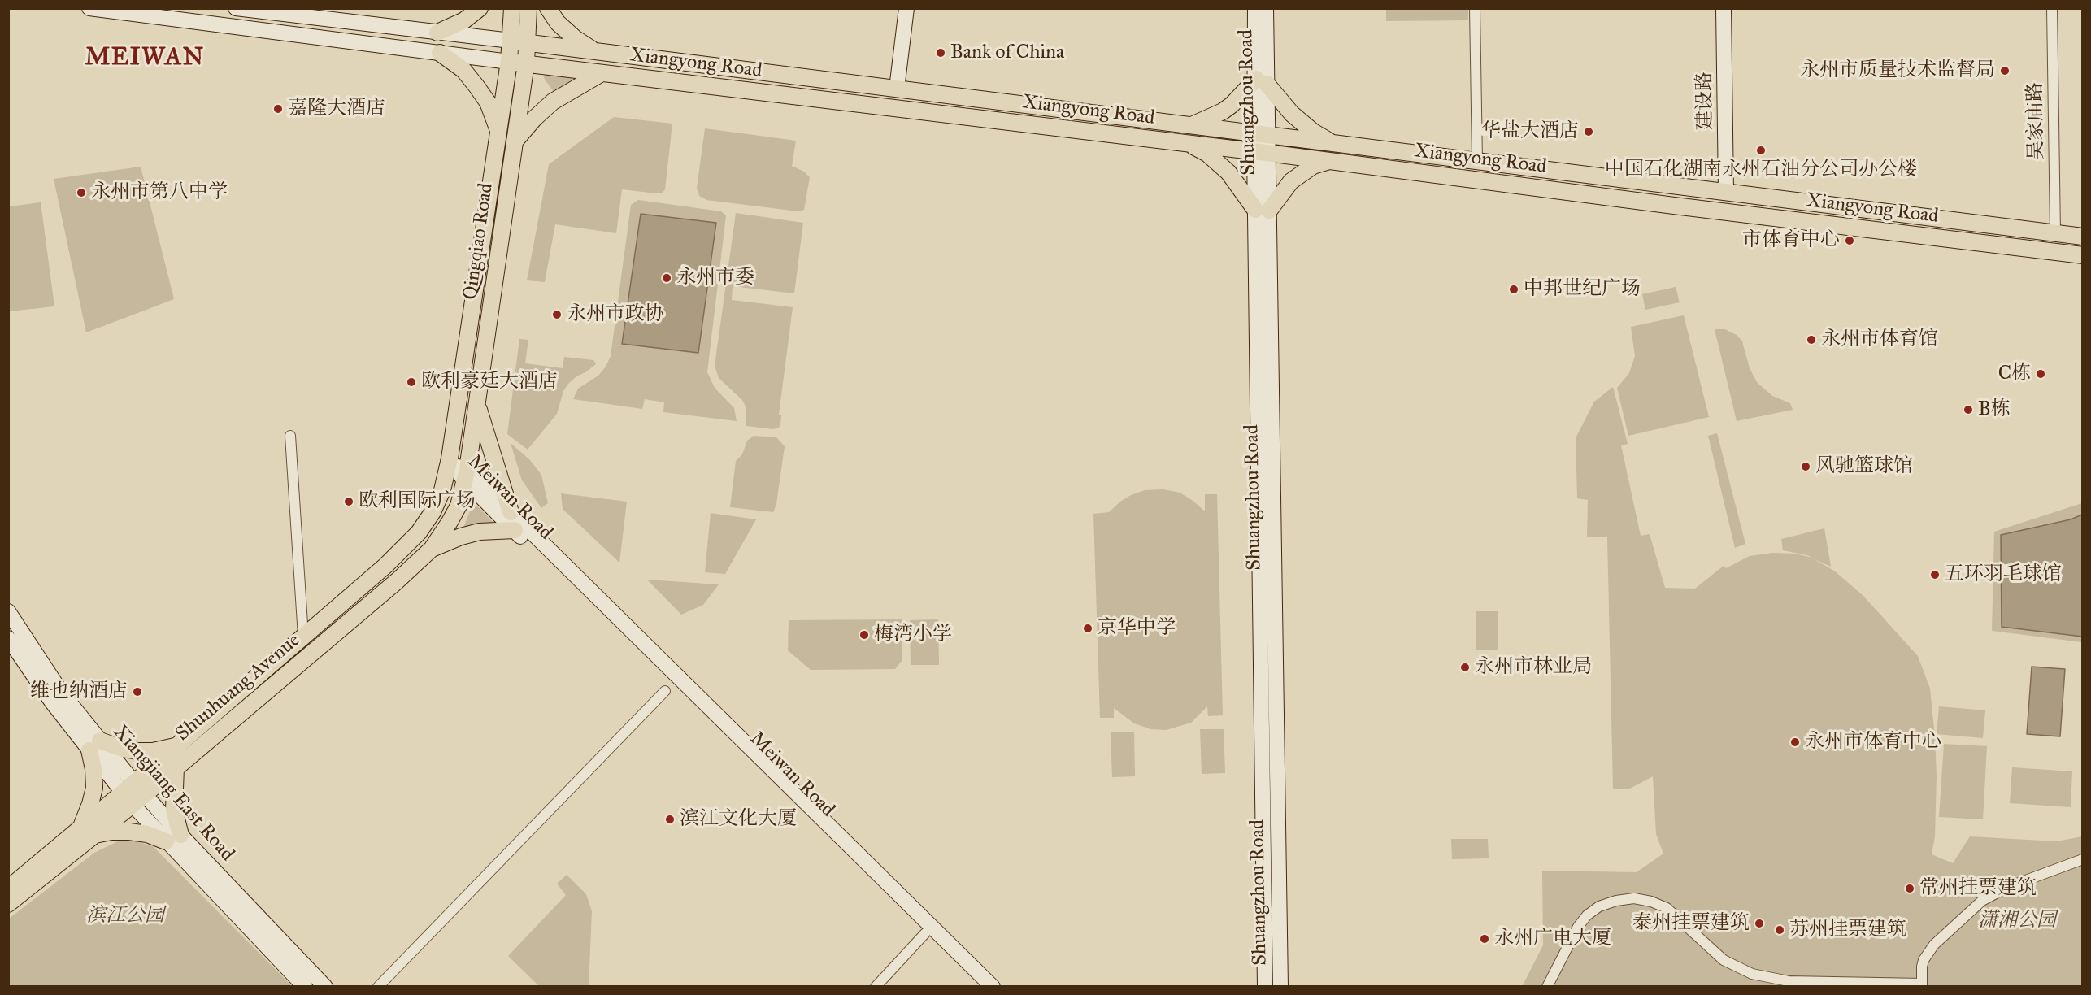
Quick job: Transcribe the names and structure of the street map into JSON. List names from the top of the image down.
{
  "streets": {
    "main road": [
      "Xiangyong Road",
      "建设路",
      "Shuangzhou Road",
      "Qingqiao Road",
      "Meiwan Road",
      "Shunhuang Avenue",
      "Xiangjiang East Road"
    ],
    "street": ["吴家庙路"]
  },
  "crossings": [
    ["Xiangyong Road", "建设路"],
    ["Xiangyong Road", "Shuangzhou Road"],
    ["Xiangyong Road", "吴家庙路"],
    ["Xiangyong Road", "Qingqiao Road"],
    ["Qingqiao Road", "Meiwan Road"],
    ["Qingqiao Road", "Shunhuang Avenue"],
    ["Meiwan Road", "Shunhuang Avenue"],
    ["Shunhuang Avenue", "Xiangjiang East Road"]
  ],
  "districts": ["MEIWAN"],
  "parks": ["滨江公园", "潇湘公园"],
  "places": [
    "Bank of China",
    "永州市质量技术监督局",
    "嘉隆大酒店",
    "华盐大酒店",
    "中国石化湖南永州石油分公司办公楼",
    "永州市第八中学",
    "市体育中心",
    "永州市委",
    "中邦世纪广场",
    "永州市政协",
    "永州市体育馆",
    "C栋",
    "欧利豪廷大酒店",
    "B栋",
    "风驰篮球馆",
    "欧利国际广场",
    "五环羽毛球馆",
    "京华中学",
    "梅湾小学",
    "永州市林业局",
    "维也纳酒店",
    "永州市体育中心",
    "滨江文化大厦",
    "常州挂票建筑",
    "泰州挂票建筑",
    "苏州挂票建筑",
    "永州广电大厦"
  ]
}
